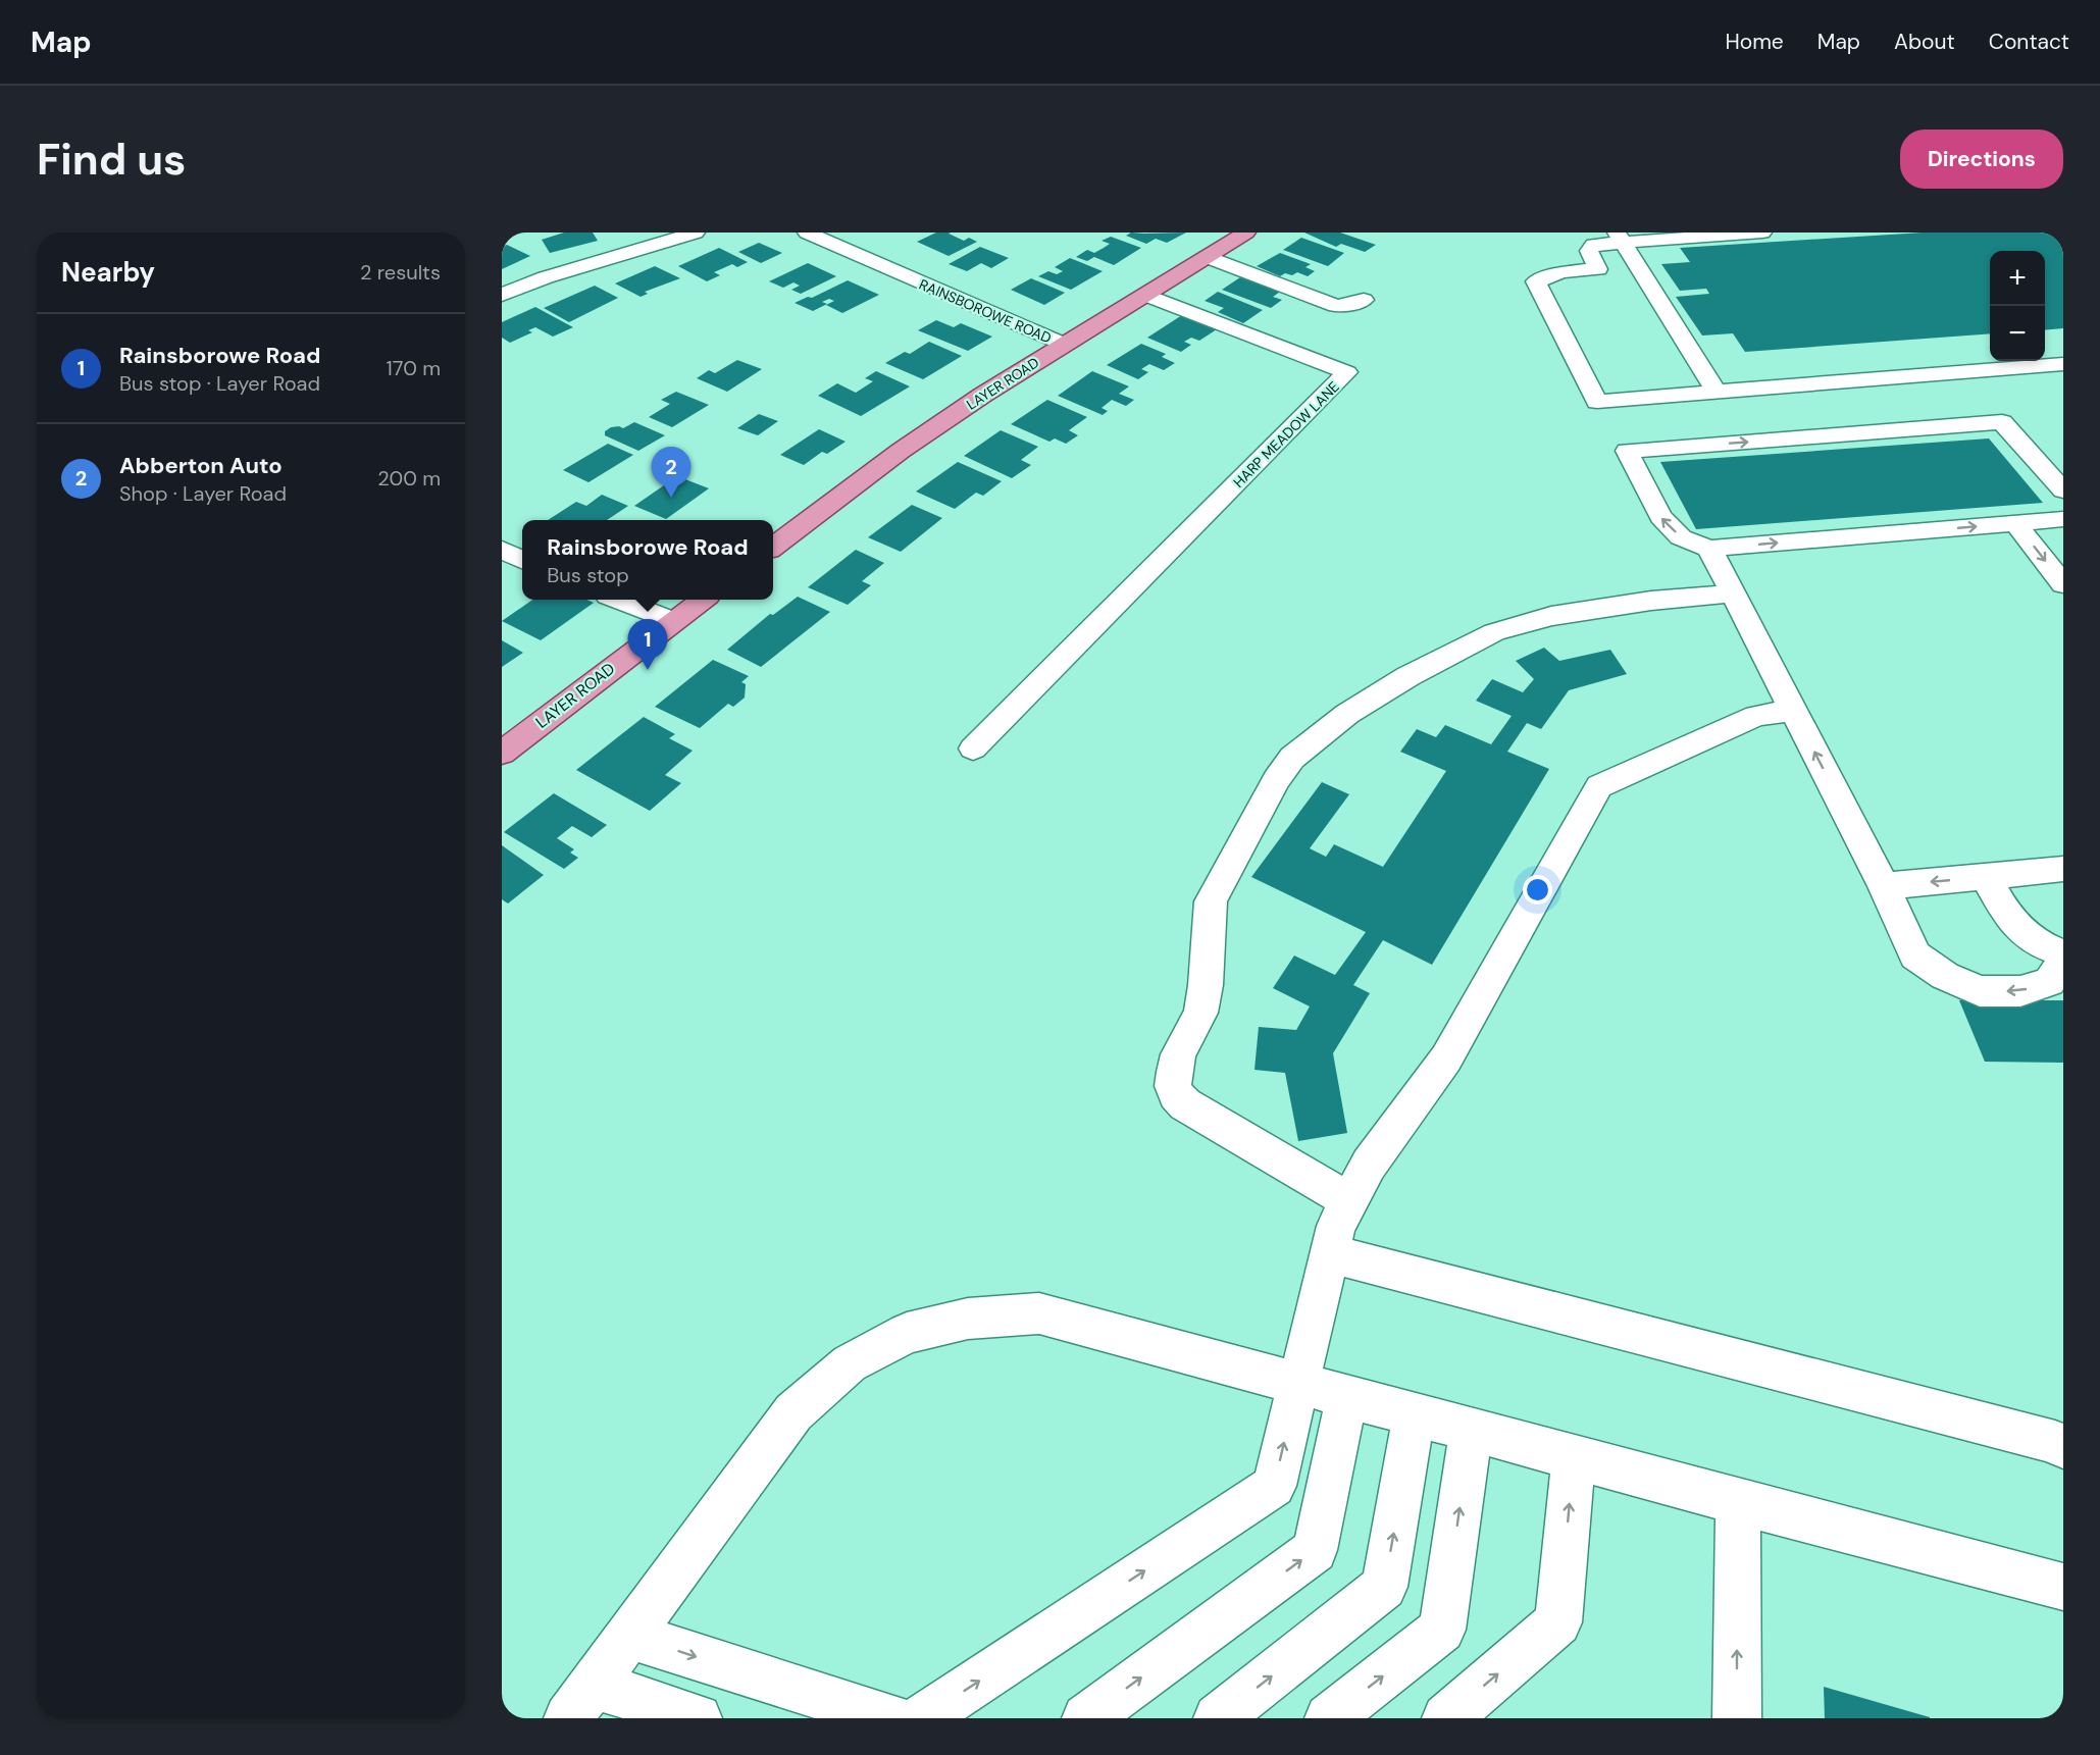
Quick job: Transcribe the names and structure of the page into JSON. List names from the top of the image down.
{
  "streets": {
    "main road": ["LAYER ROAD"],
    "street": ["RAINSBOROWE ROAD", "HARP MEADOW LANE"]
  },
  "crossings": [
    ["RAINSBOROWE ROAD", "LAYER ROAD"],
    ["LAYER ROAD", "HARP MEADOW LANE"]
  ],
  "page": {
    "header": "Map",
    "nav": [
      "Home",
      "Map",
      "About",
      "Contact"
    ],
    "buttons": "Directions",
    "title": "Find us",
    "heading": ["Nearby", "2 results"],
    "map_buttons": ["+", "−"],
    "list": [
      {
        "mark": "1",
        "name": "Rainsborowe Road",
        "note": "Bus stop · Layer Road",
        "value": "170 m"
      },
      {
        "mark": "2",
        "name": "Abberton Auto",
        "note": "Shop · Layer Road",
        "value": "200 m"
      }
    ],
    "pins": ["2", "1"],
    "popup": ["Rainsborowe Road", "Bus stop"]
  }
}
